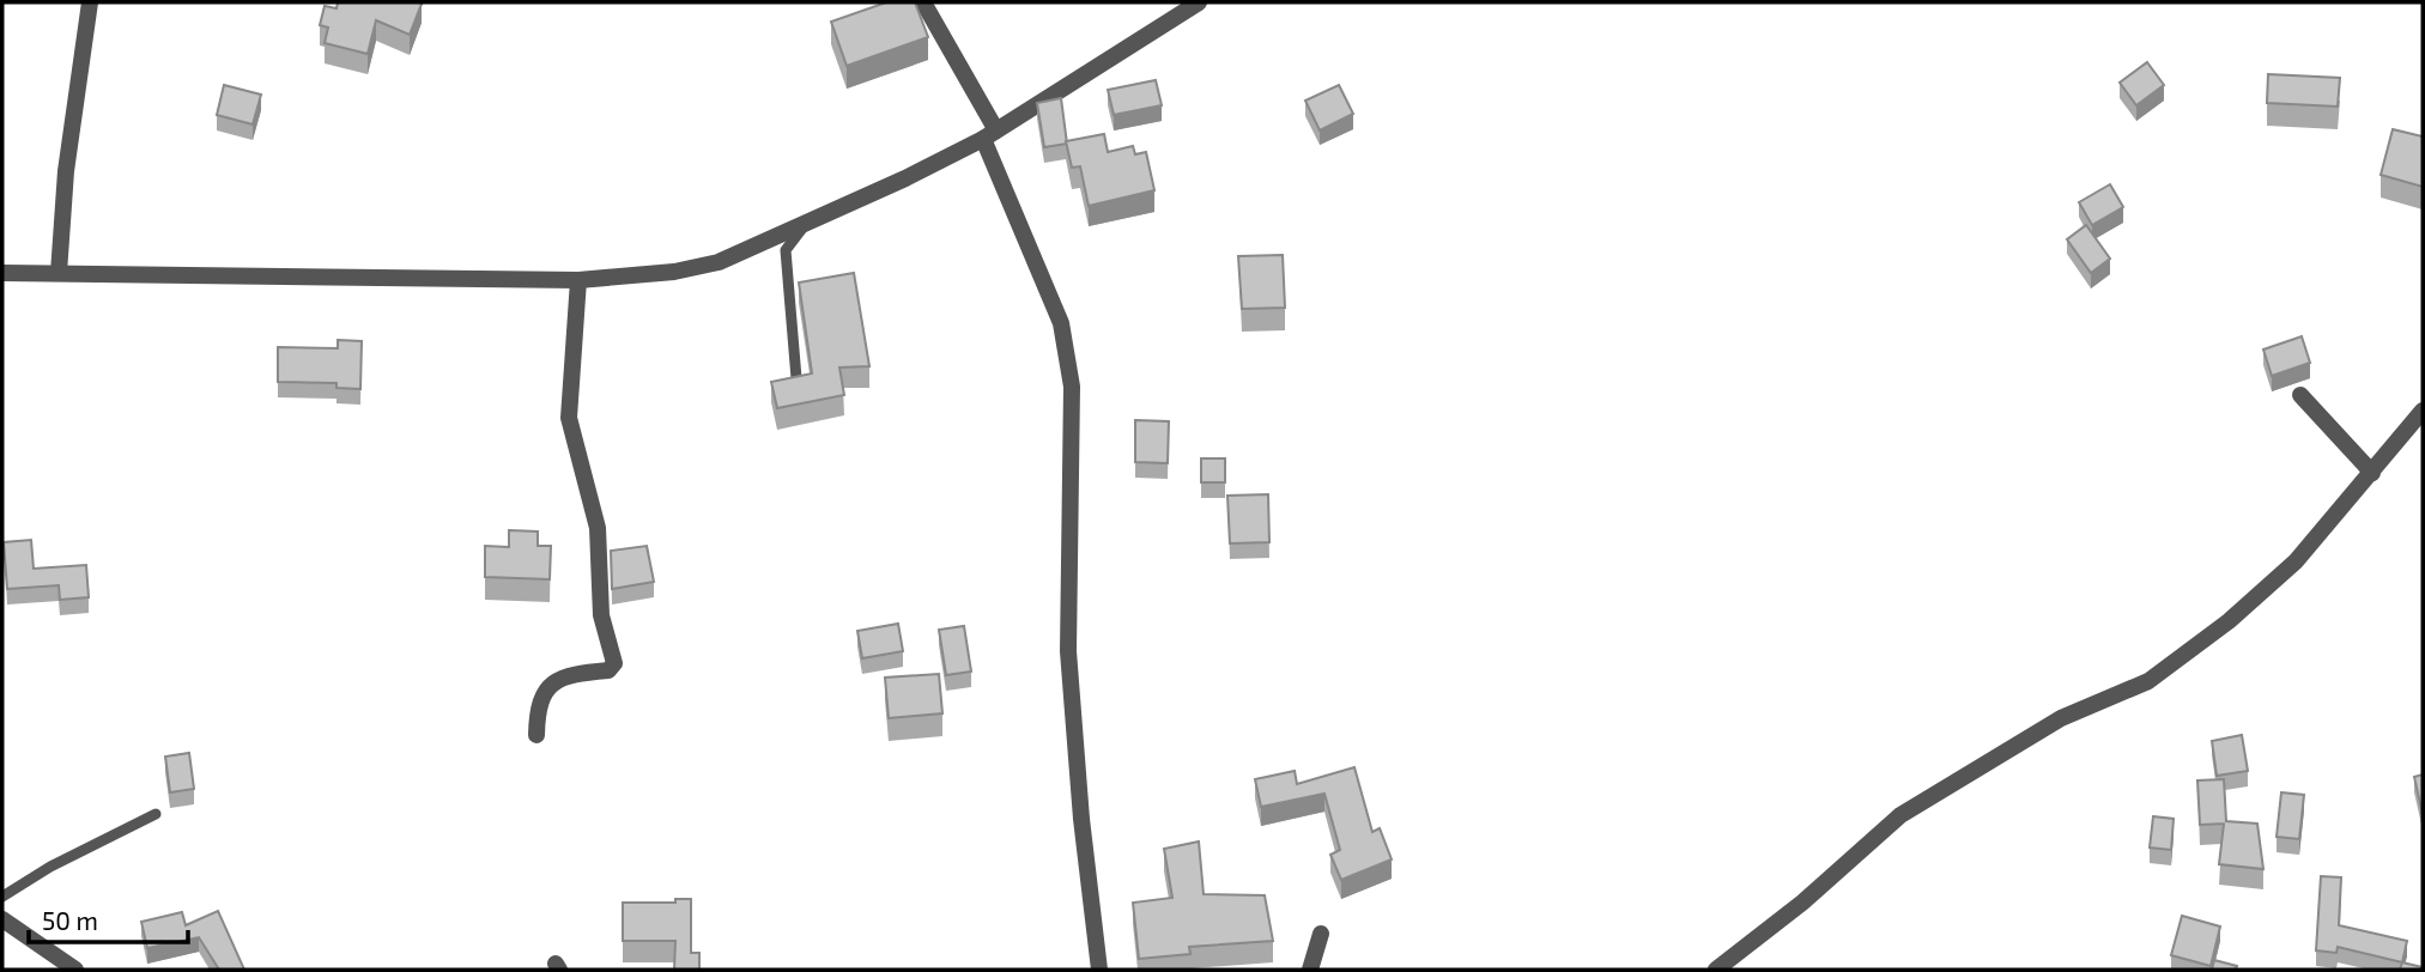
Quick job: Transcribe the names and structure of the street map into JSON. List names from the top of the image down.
{
  "scale_bar": "50 m"
}
